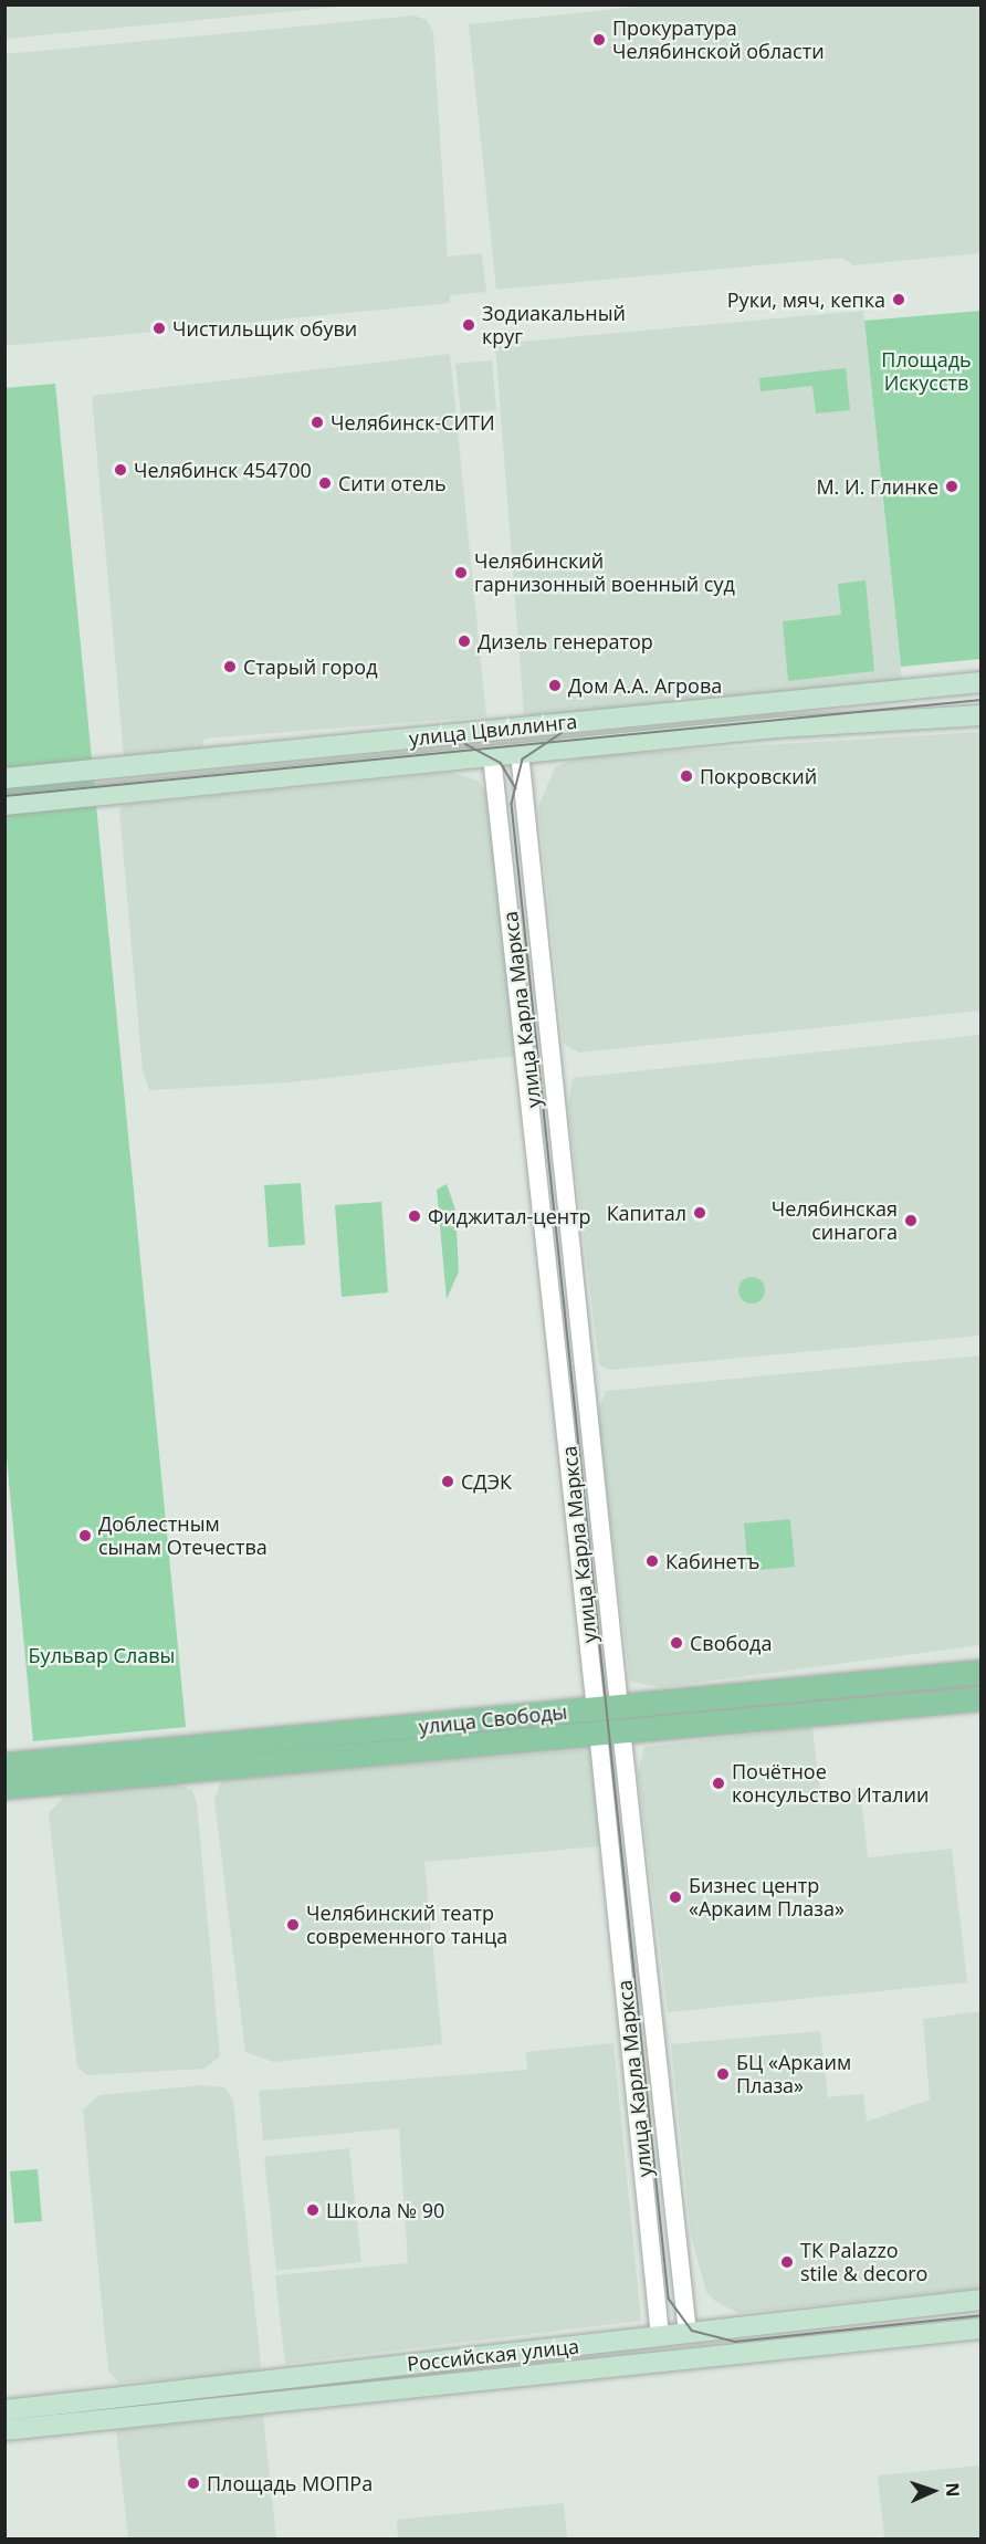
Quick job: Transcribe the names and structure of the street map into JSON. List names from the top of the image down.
{
  "streets": {
    "main road": [
      "улица Цвиллинга",
      "улица Карла Маркса",
      "улица Свободы",
      "Российская улица"
    ]
  },
  "crossings": [
    ["улица Цвиллинга", "улица Карла Маркса"],
    ["улица Карла Маркса", "улица Свободы"],
    ["улица Карла Маркса", "Российская улица"]
  ],
  "parks": ["Площадь Искусств", "Бульвар Славы"],
  "places": [
    "Прокуратура Челябинской области",
    "Руки, мяч, кепка",
    "Зодиакальный круг",
    "Чистильщик обуви",
    "Челябинск-СИТИ",
    "Челябинск 454700",
    "Сити отель",
    "М. И. Глинке",
    "Челябинский гарнизонный военный суд",
    "Дизель генератор",
    "Старый город",
    "Дом А.А. Агрова",
    "Покровский",
    "Капитал",
    "Фиджитал-центр",
    "Челябинская синагога",
    "СДЭК",
    "Доблестным сынам Отечества",
    "Кабинетъ",
    "Свобода",
    "Почётное консульство Италии",
    "Бизнес центр «Аркаим Плаза»",
    "Челябинский театр современного танца",
    "БЦ «Аркаим Плаза»",
    "Школа № 90",
    "ТК Palazzo stile & decoro",
    "Площадь МОПРа"
  ],
  "north": "right"
}
